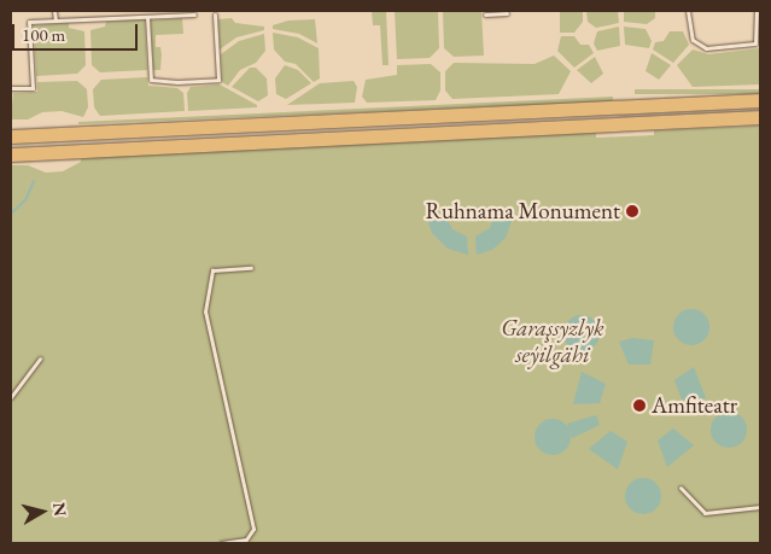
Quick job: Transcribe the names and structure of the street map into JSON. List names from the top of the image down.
{
  "parks": ["Garaşsyzlyk seýilgähi"],
  "places": ["Ruhnama Monument", "Amfiteatr"],
  "scale_bar": "100 m",
  "north": "right"
}
